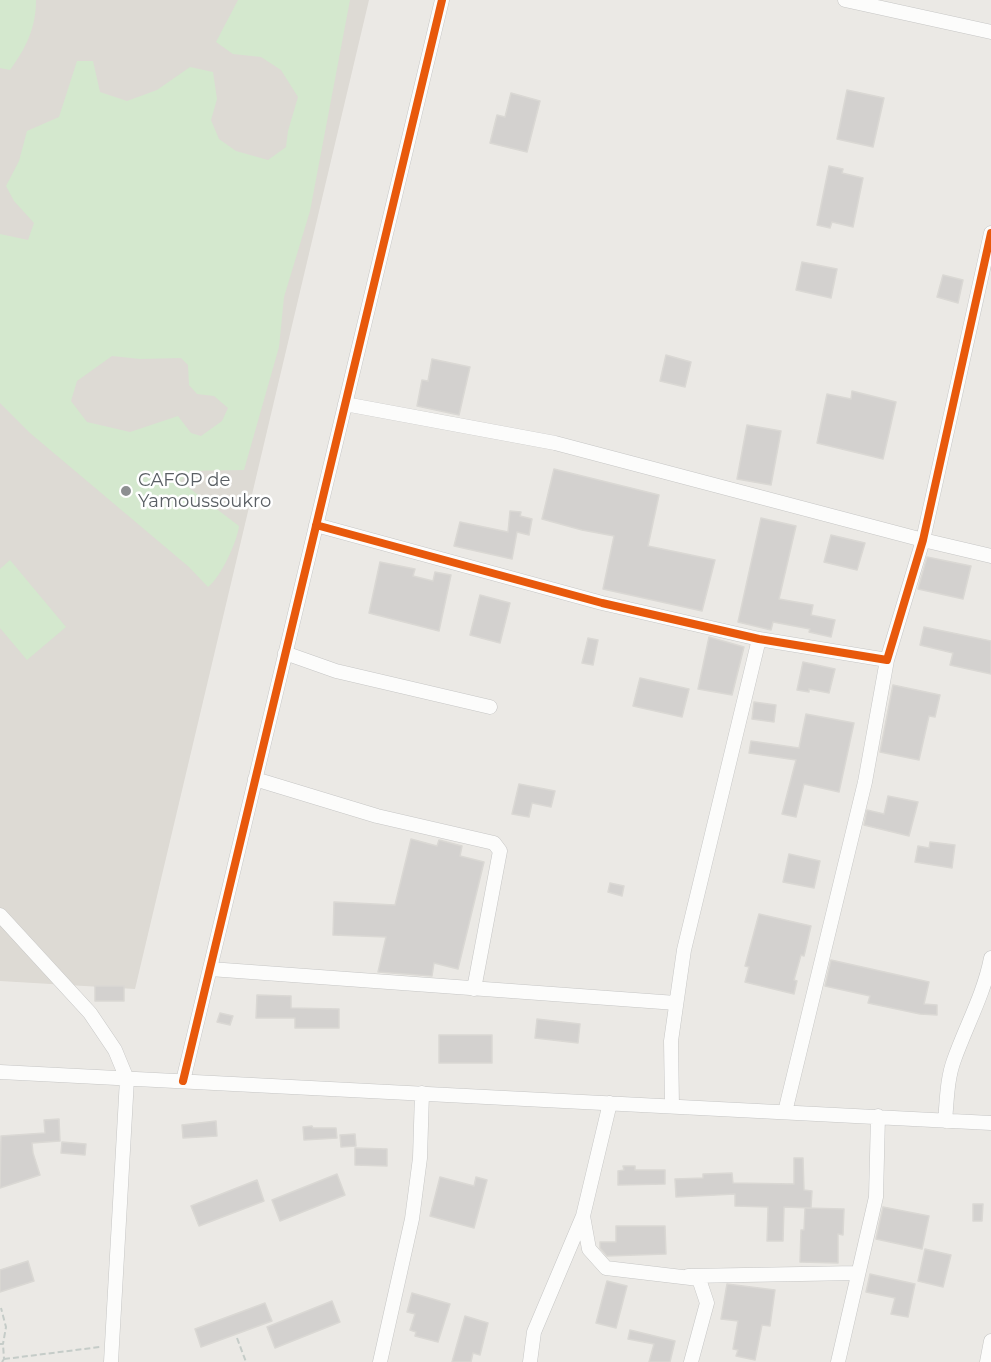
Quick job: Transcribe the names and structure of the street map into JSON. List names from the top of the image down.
{
  "places": ["CAFOP de Yamoussoukro"]
}
